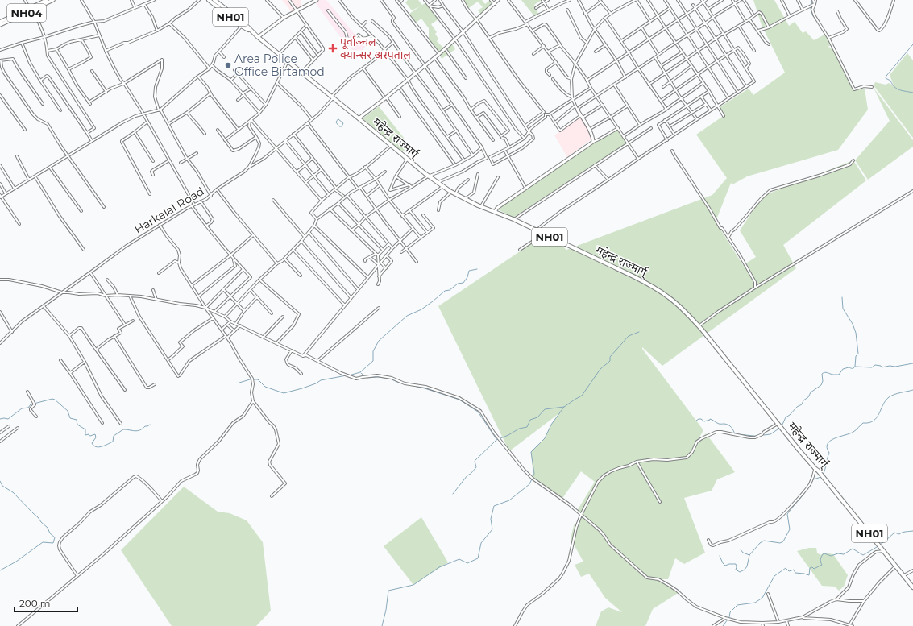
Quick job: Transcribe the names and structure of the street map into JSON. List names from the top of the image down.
{
  "streets": {
    "highway": ["NH01", "महेन्द्र राज्मार्ग्"],
    "main road": ["NH04"],
    "street": ["Harkalal Road"]
  },
  "places": {
    "health": ["पूर्वाञ्चल क्यान्सर अस्पताल"],
    "other": ["Area Police Office Birtamod"]
  },
  "scale_bar": "200 m"
}
